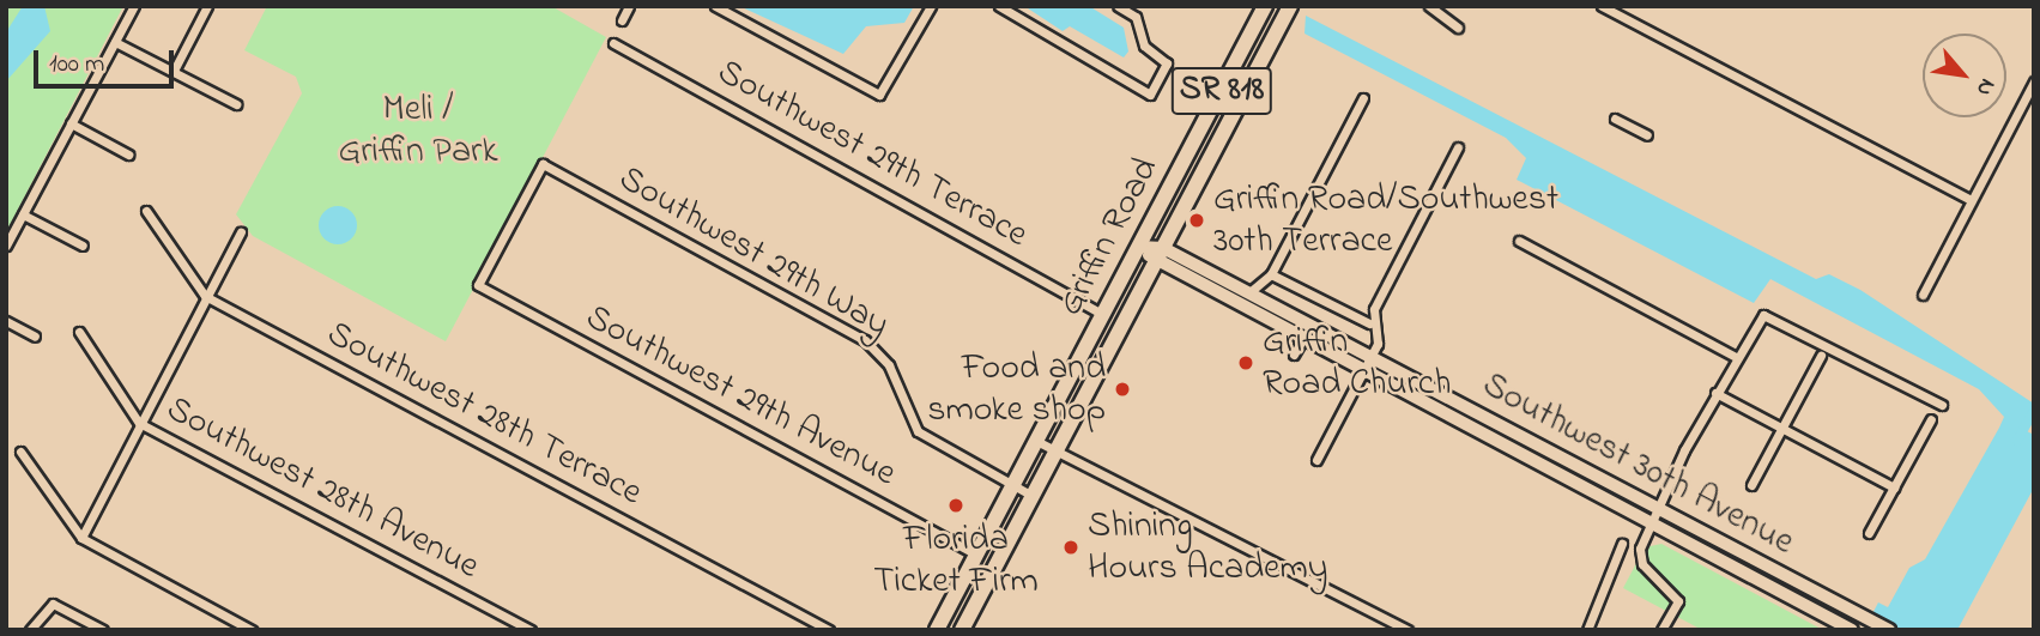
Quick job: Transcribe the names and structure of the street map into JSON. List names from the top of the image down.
{
  "streets": {
    "main road": ["SR 818", "Griffin Road", "Southwest 30th Avenue"],
    "street": [
      "Southwest 29th Terrace",
      "Southwest 29th Way",
      "Southwest 29th Avenue",
      "Southwest 28th Terrace",
      "Southwest 28th Avenue"
    ]
  },
  "crossings": [
    ["Southwest 29th Terrace", "Griffin Road"],
    ["Griffin Road", "Southwest 29th Way"],
    ["Griffin Road", "Southwest 29th Avenue"],
    ["Griffin Road", "Southwest 30th Avenue"],
    ["Southwest 29th Way", "Southwest 29th Avenue"]
  ],
  "parks": ["Meli / Griffin Park"],
  "places": [
    "Griffin Road/Southwest 30th Terrace",
    "Griffin Road Church",
    "Food and smoke shop",
    "Florida Ticket Firm",
    "Shining Hours Academy"
  ],
  "scale_bar": "100 m",
  "north": "bottom right"
}
